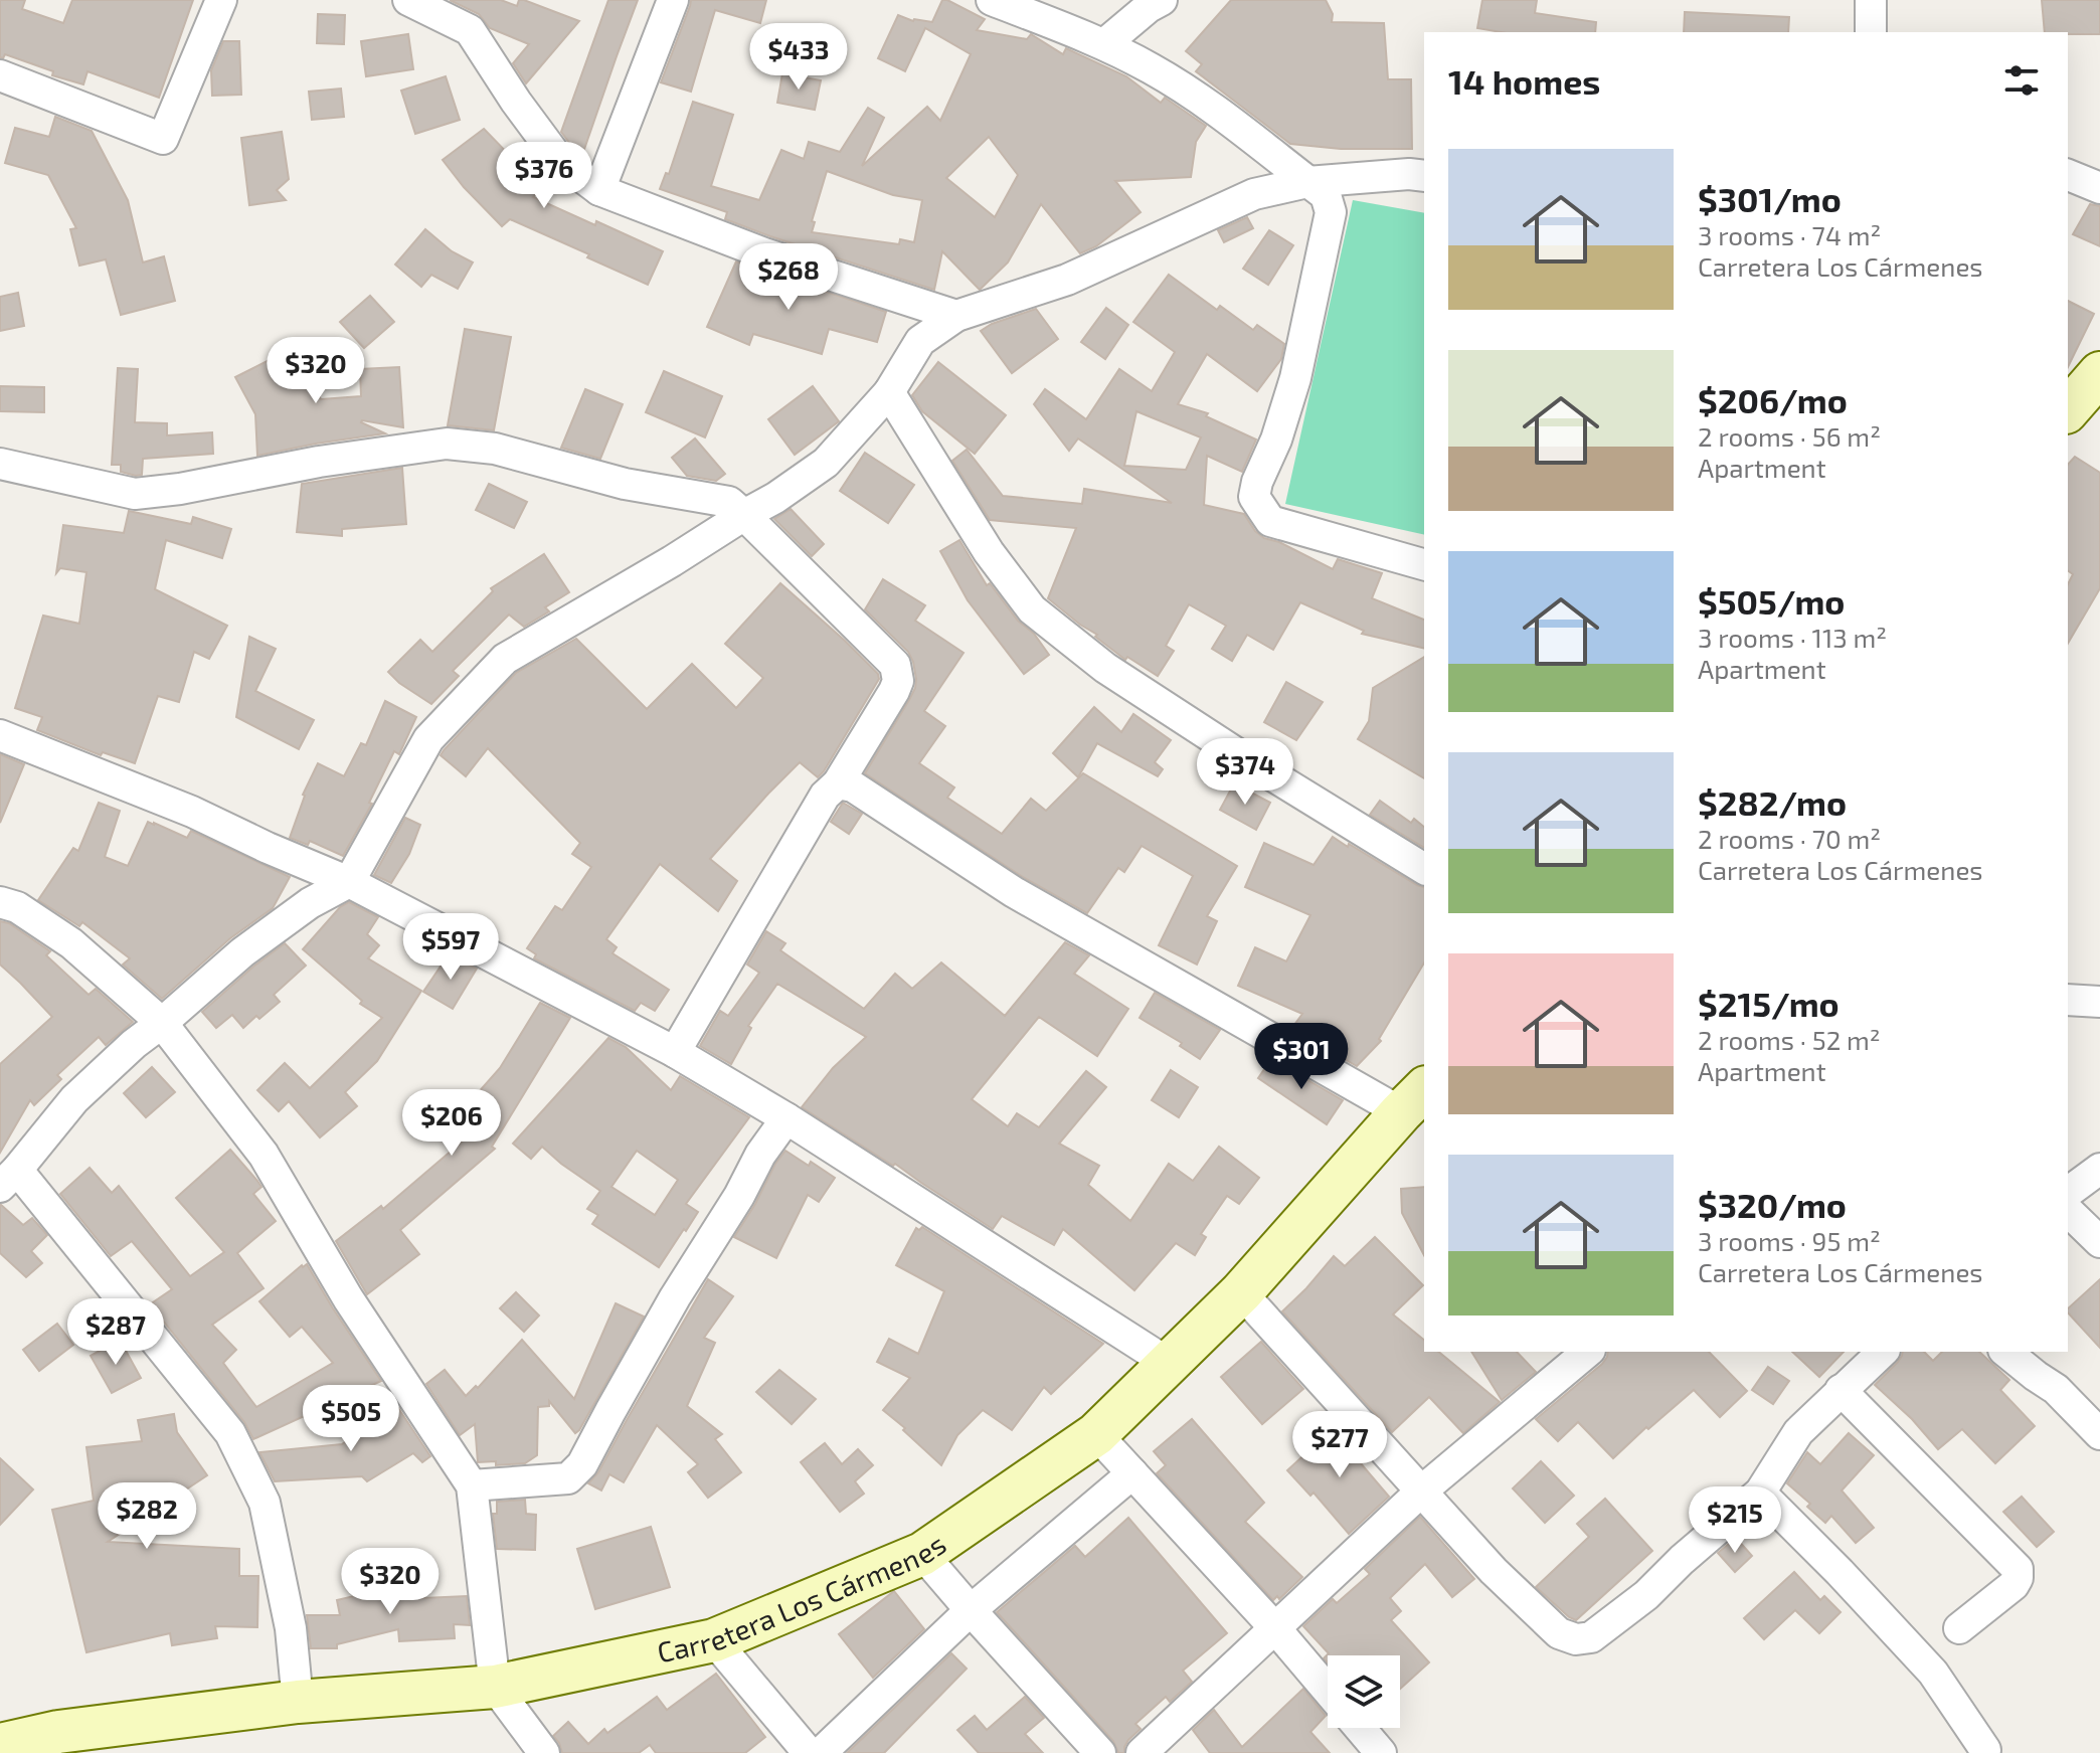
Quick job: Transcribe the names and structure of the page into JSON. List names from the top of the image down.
{
  "streets": {
    "main road": ["Carretera Los Cármenes"]
  },
  "page": {
    "price": [
      "$433",
      "$376",
      "$268",
      "$320",
      "$374",
      "$597",
      "$301",
      "$206",
      "$287",
      "$505",
      "$277",
      "$282",
      "$215",
      "$320"
    ],
    "heading": "14 homes",
    "list": [
      {
        "name": "$301/mo",
        "note": "3 rooms · 74 m² · Carretera Los Cármenes"
      },
      {
        "name": "$206/mo",
        "note": "2 rooms · 56 m² · Apartment"
      },
      {
        "name": "$505/mo",
        "note": "3 rooms · 113 m² · Apartment"
      },
      {
        "name": "$282/mo",
        "note": "2 rooms · 70 m² · Carretera Los Cármenes"
      },
      {
        "name": "$215/mo",
        "note": "2 rooms · 52 m² · Apartment"
      },
      {
        "name": "$320/mo",
        "note": "3 rooms · 95 m² · Carretera Los Cármenes"
      }
    ]
  }
}
